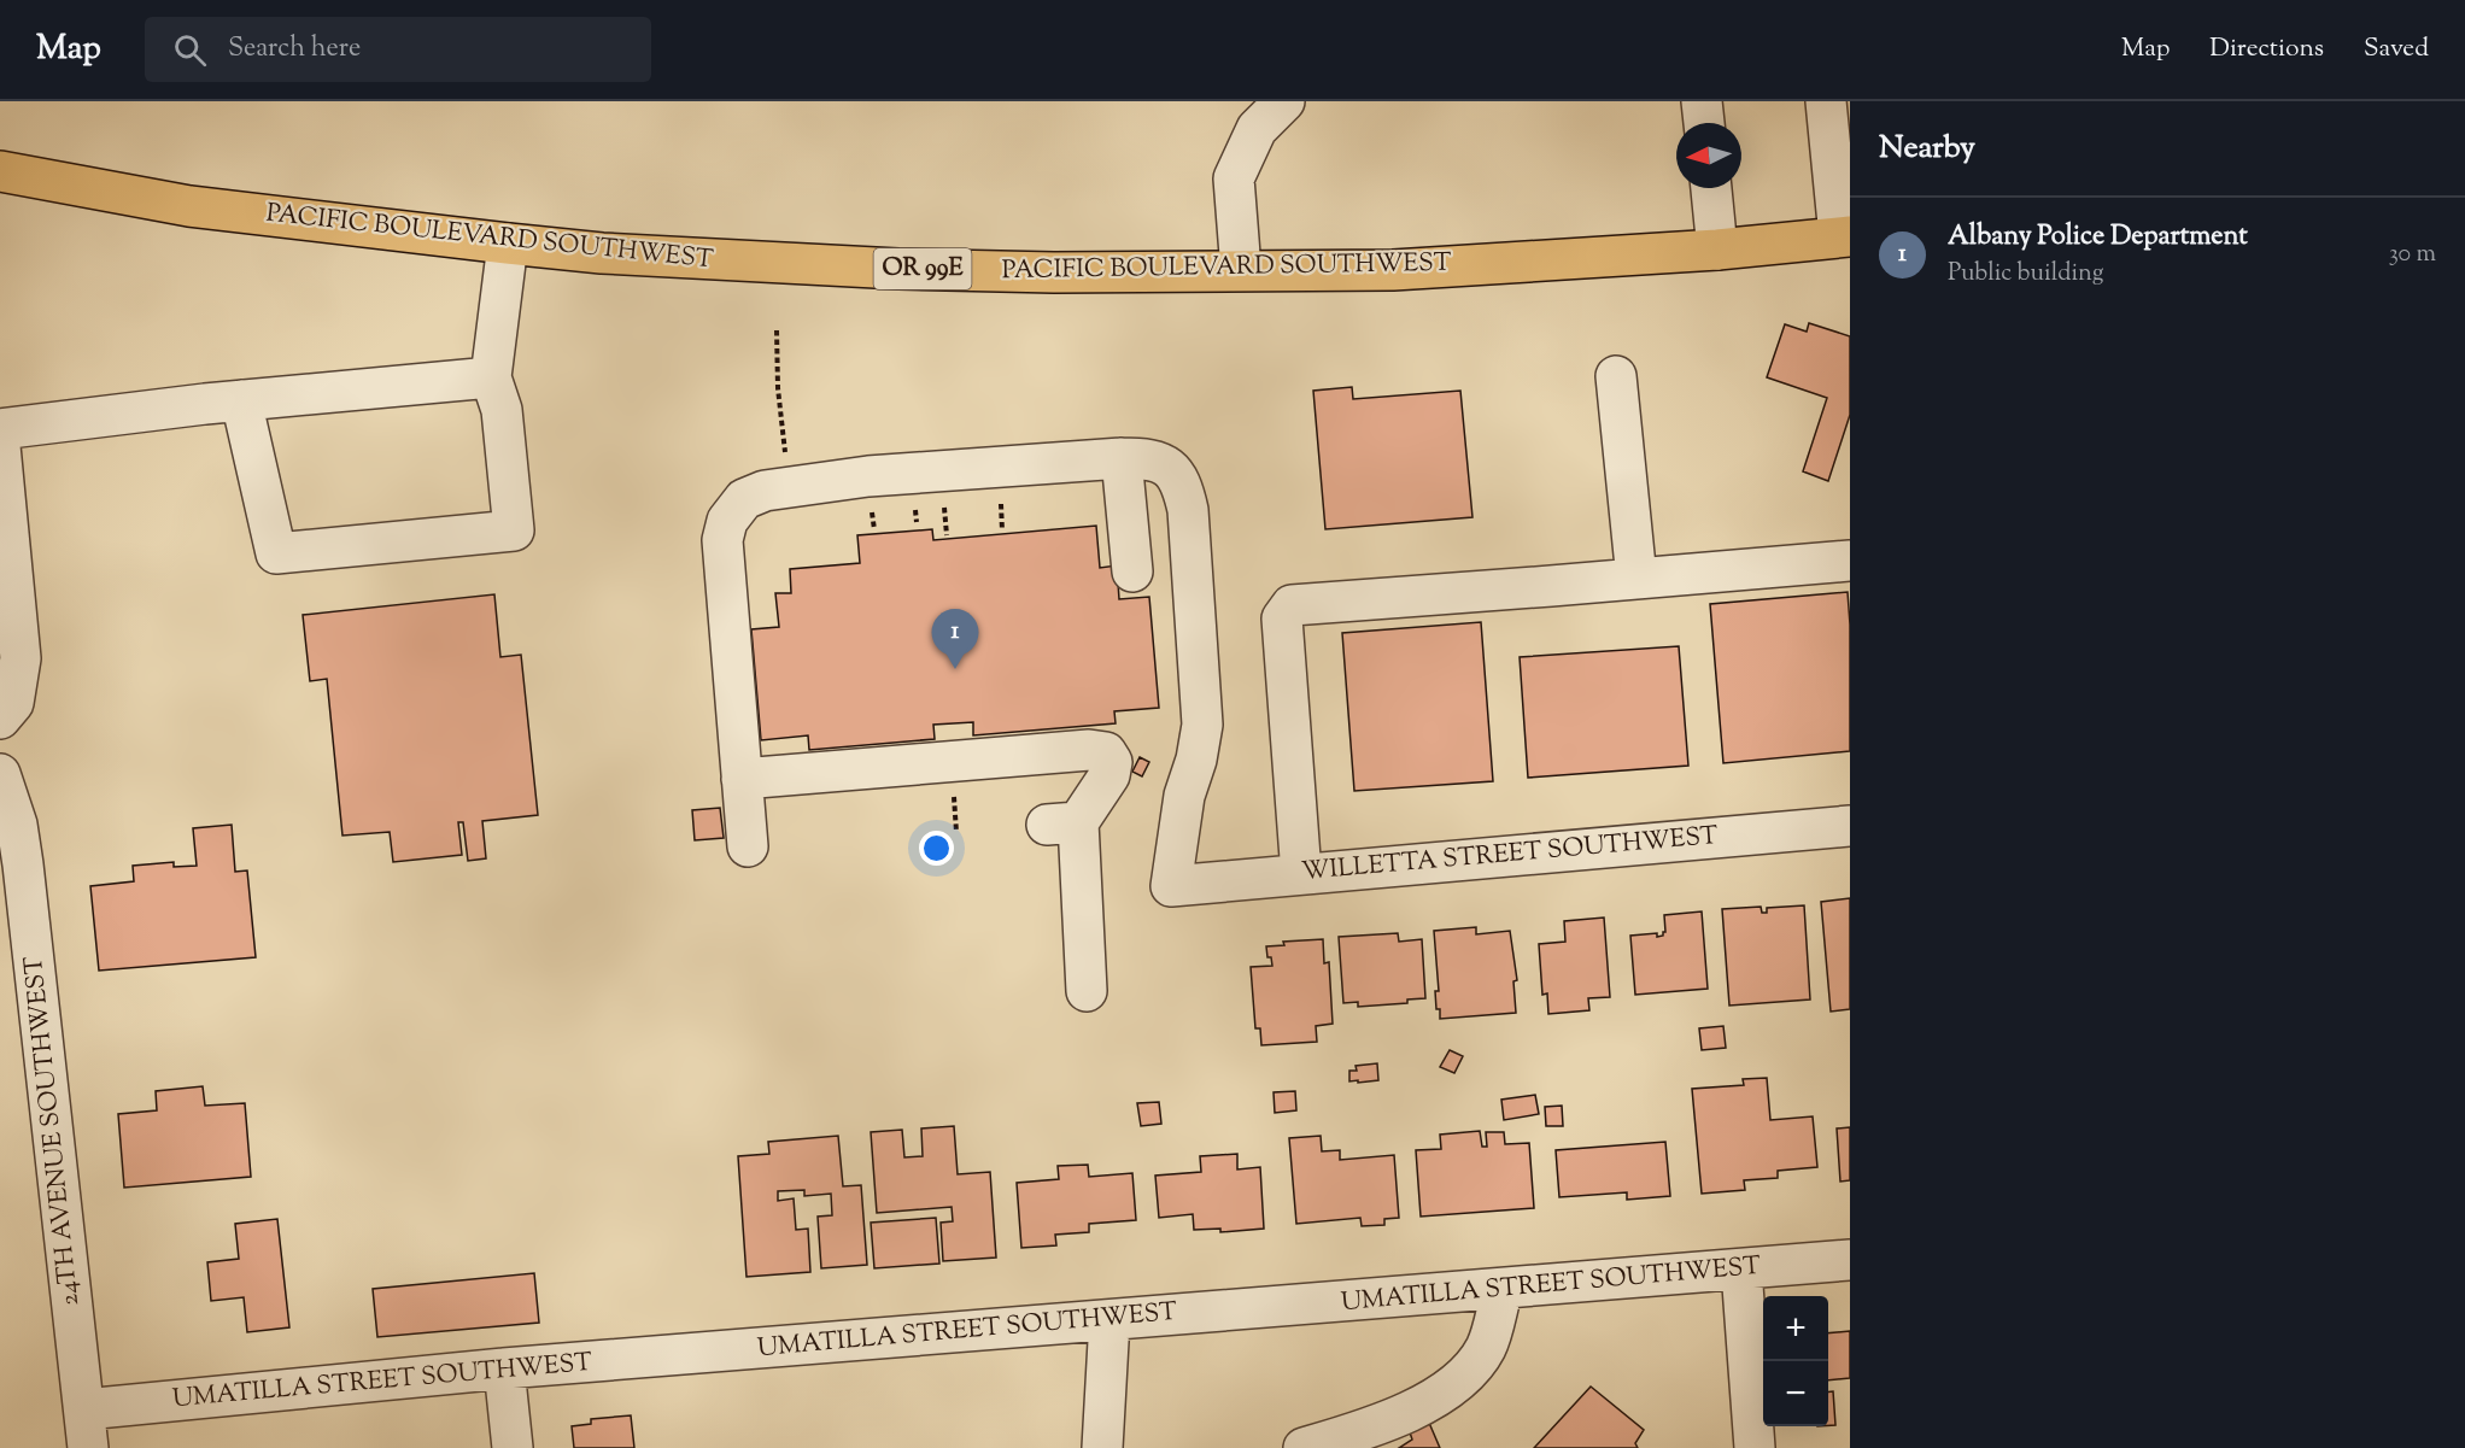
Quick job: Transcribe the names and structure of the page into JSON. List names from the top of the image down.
{
  "streets": {
    "main road": ["PACIFIC BOULEVARD SOUTHWEST", "OR 99E"],
    "street": ["WILLETTA STREET SOUTHWEST", "24TH AVENUE SOUTHWEST", "UMATILLA STREET SOUTHWEST"]
  },
  "crossings": [
    ["24TH AVENUE SOUTHWEST", "UMATILLA STREET SOUTHWEST"]
  ],
  "north": "left",
  "page": {
    "header": "Map",
    "search": "Search here",
    "nav": ["Map", "Directions", "Saved"],
    "heading": "Nearby",
    "list": [
      {
        "mark": "1",
        "name": "Albany Police Department",
        "note": "Public building",
        "value": "30 m"
      }
    ],
    "pins": "1",
    "map_buttons": ["+", "−"]
  }
}
